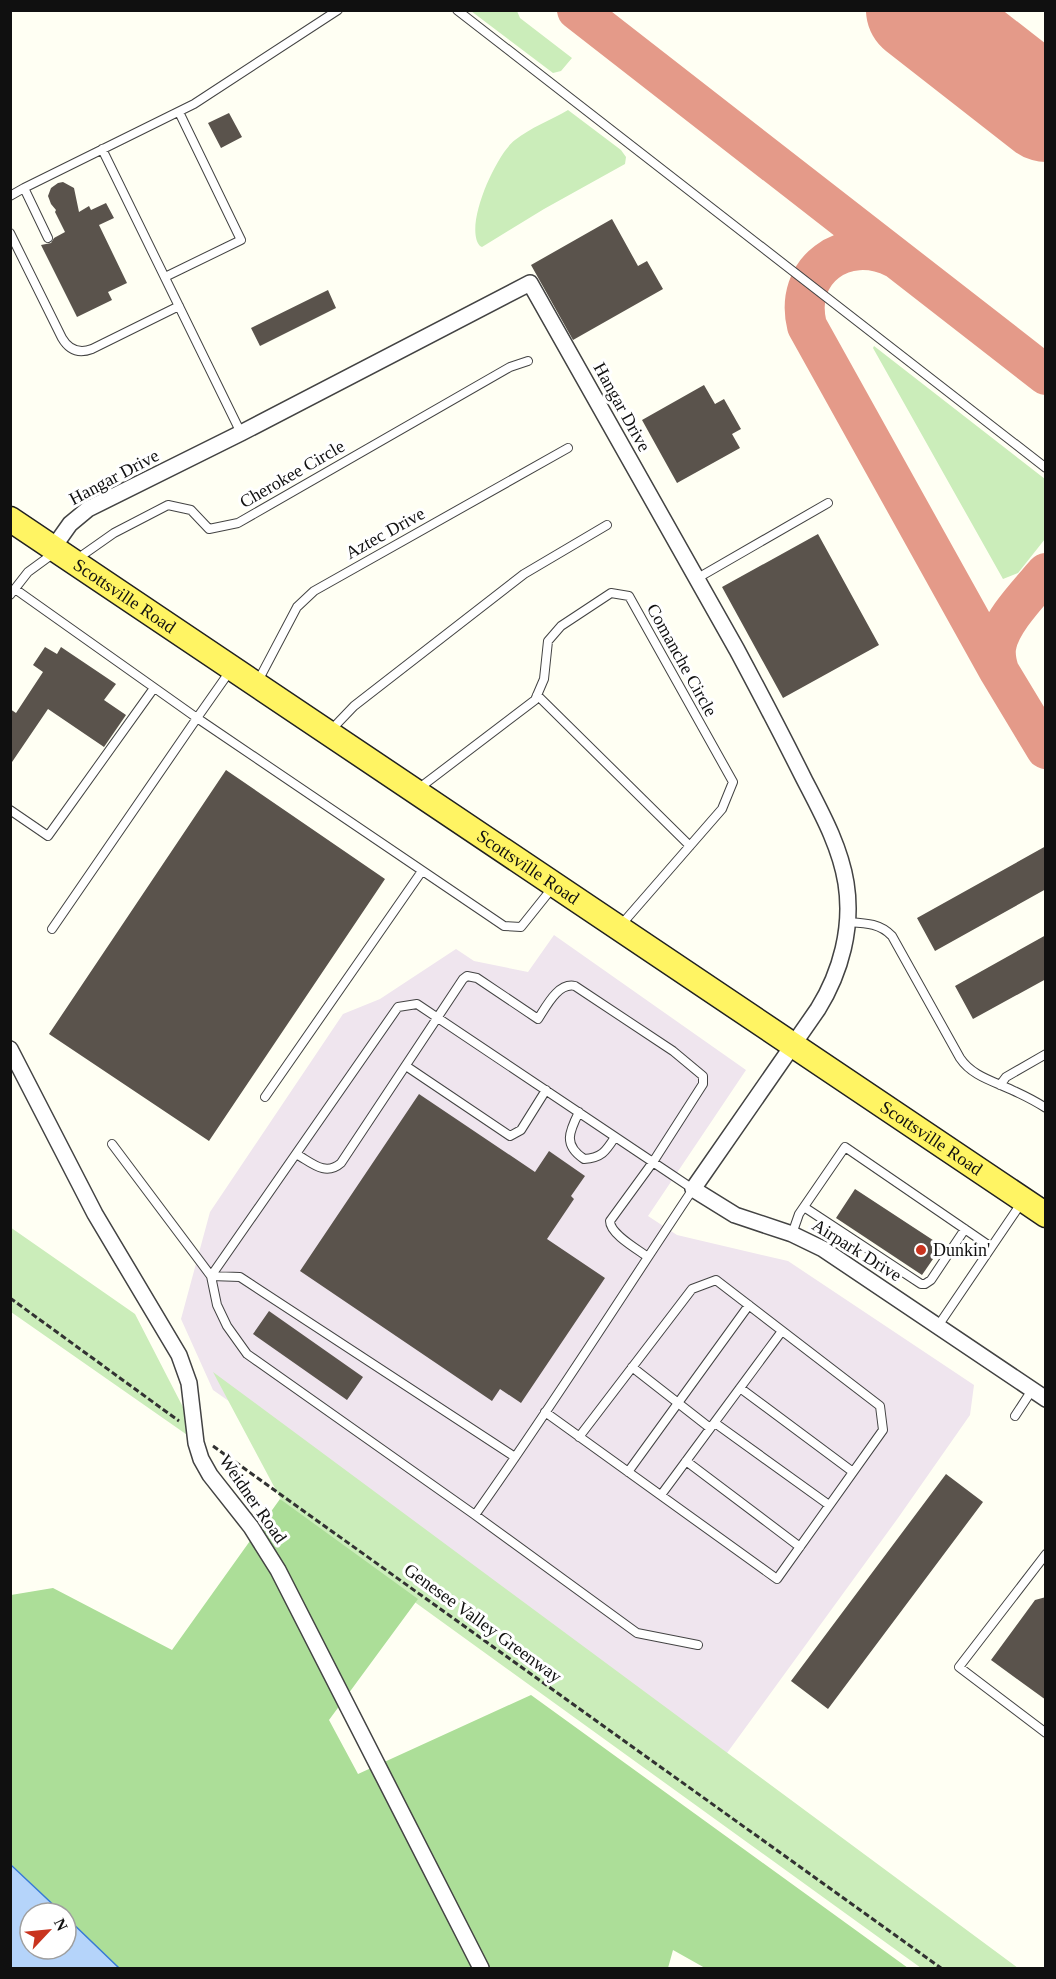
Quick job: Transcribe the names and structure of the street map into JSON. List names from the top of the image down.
{
  "streets": {
    "main road": ["Scottsville Road"],
    "street": ["Hangar Drive", "Airpark Drive", "Weidner Road"],
    "lane": ["Cherokee Circle", "Aztec Drive", "Comanche Circle"],
    "path": ["Genesee Valley Greenway"]
  },
  "crossings": [
    ["Hangar Drive", "Cherokee Circle"],
    ["Hangar Drive", "Scottsville Road"],
    ["Cherokee Circle", "Scottsville Road"],
    ["Aztec Drive", "Scottsville Road"],
    ["Scottsville Road", "Comanche Circle"],
    ["Weidner Road", "Genesee Valley Greenway"]
  ],
  "places": ["Dunkin'"],
  "north": "top right"
}
